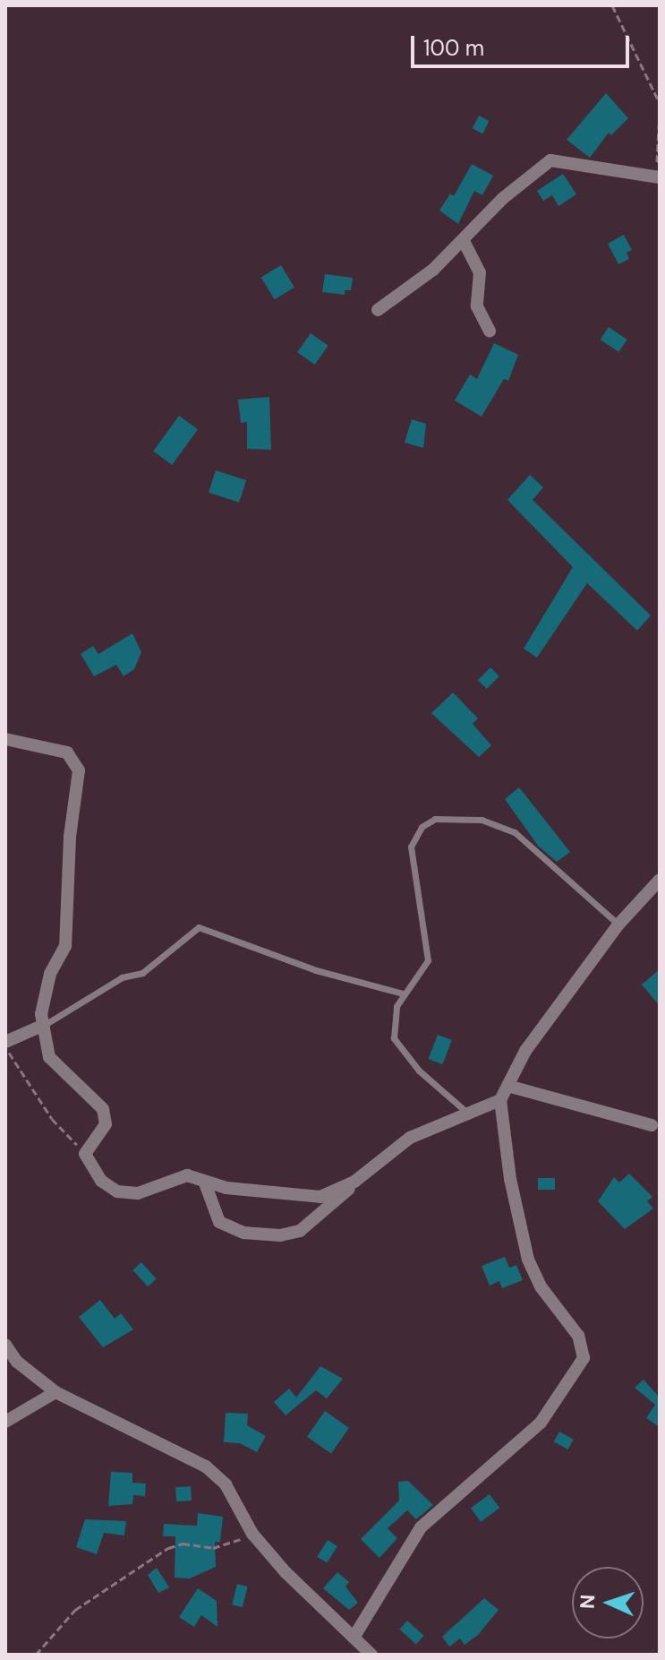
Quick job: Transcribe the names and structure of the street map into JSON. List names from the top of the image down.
{
  "scale_bar": "100 m",
  "north": "left"
}
